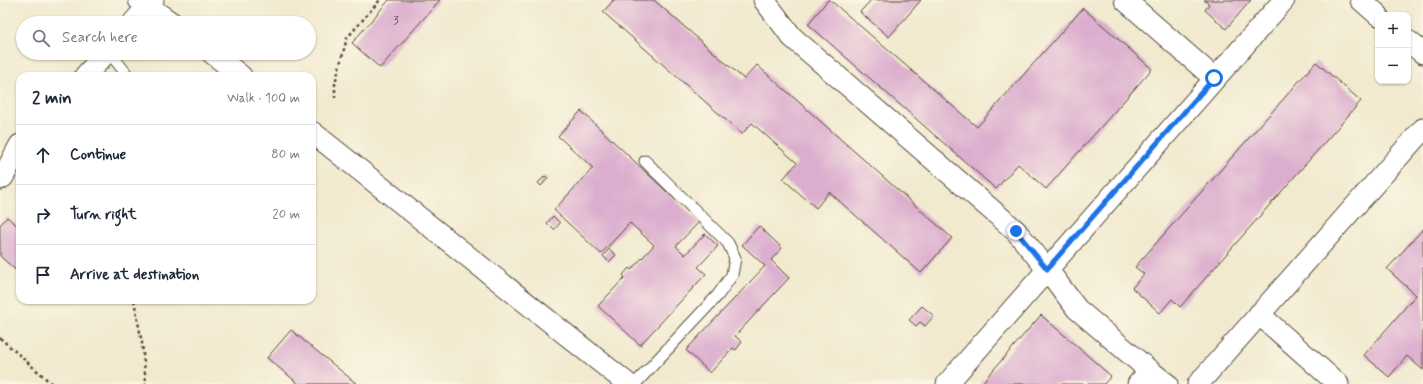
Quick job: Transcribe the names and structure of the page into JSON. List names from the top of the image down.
{
  "house_numbers": ["3"],
  "page": {
    "map_buttons": ["+", "−"],
    "search": "Search here",
    "heading": ["2 min", "Walk · 100 m"],
    "list": [
      ["Continue", "80 m"],
      ["Turn right", "20 m"],
      "Arrive at destination"
    ]
  }
}
